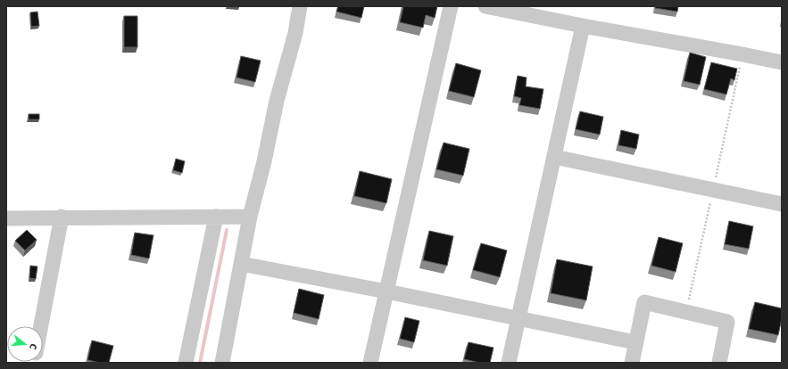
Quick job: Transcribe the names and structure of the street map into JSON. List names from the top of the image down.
{
  "north": "right"
}
